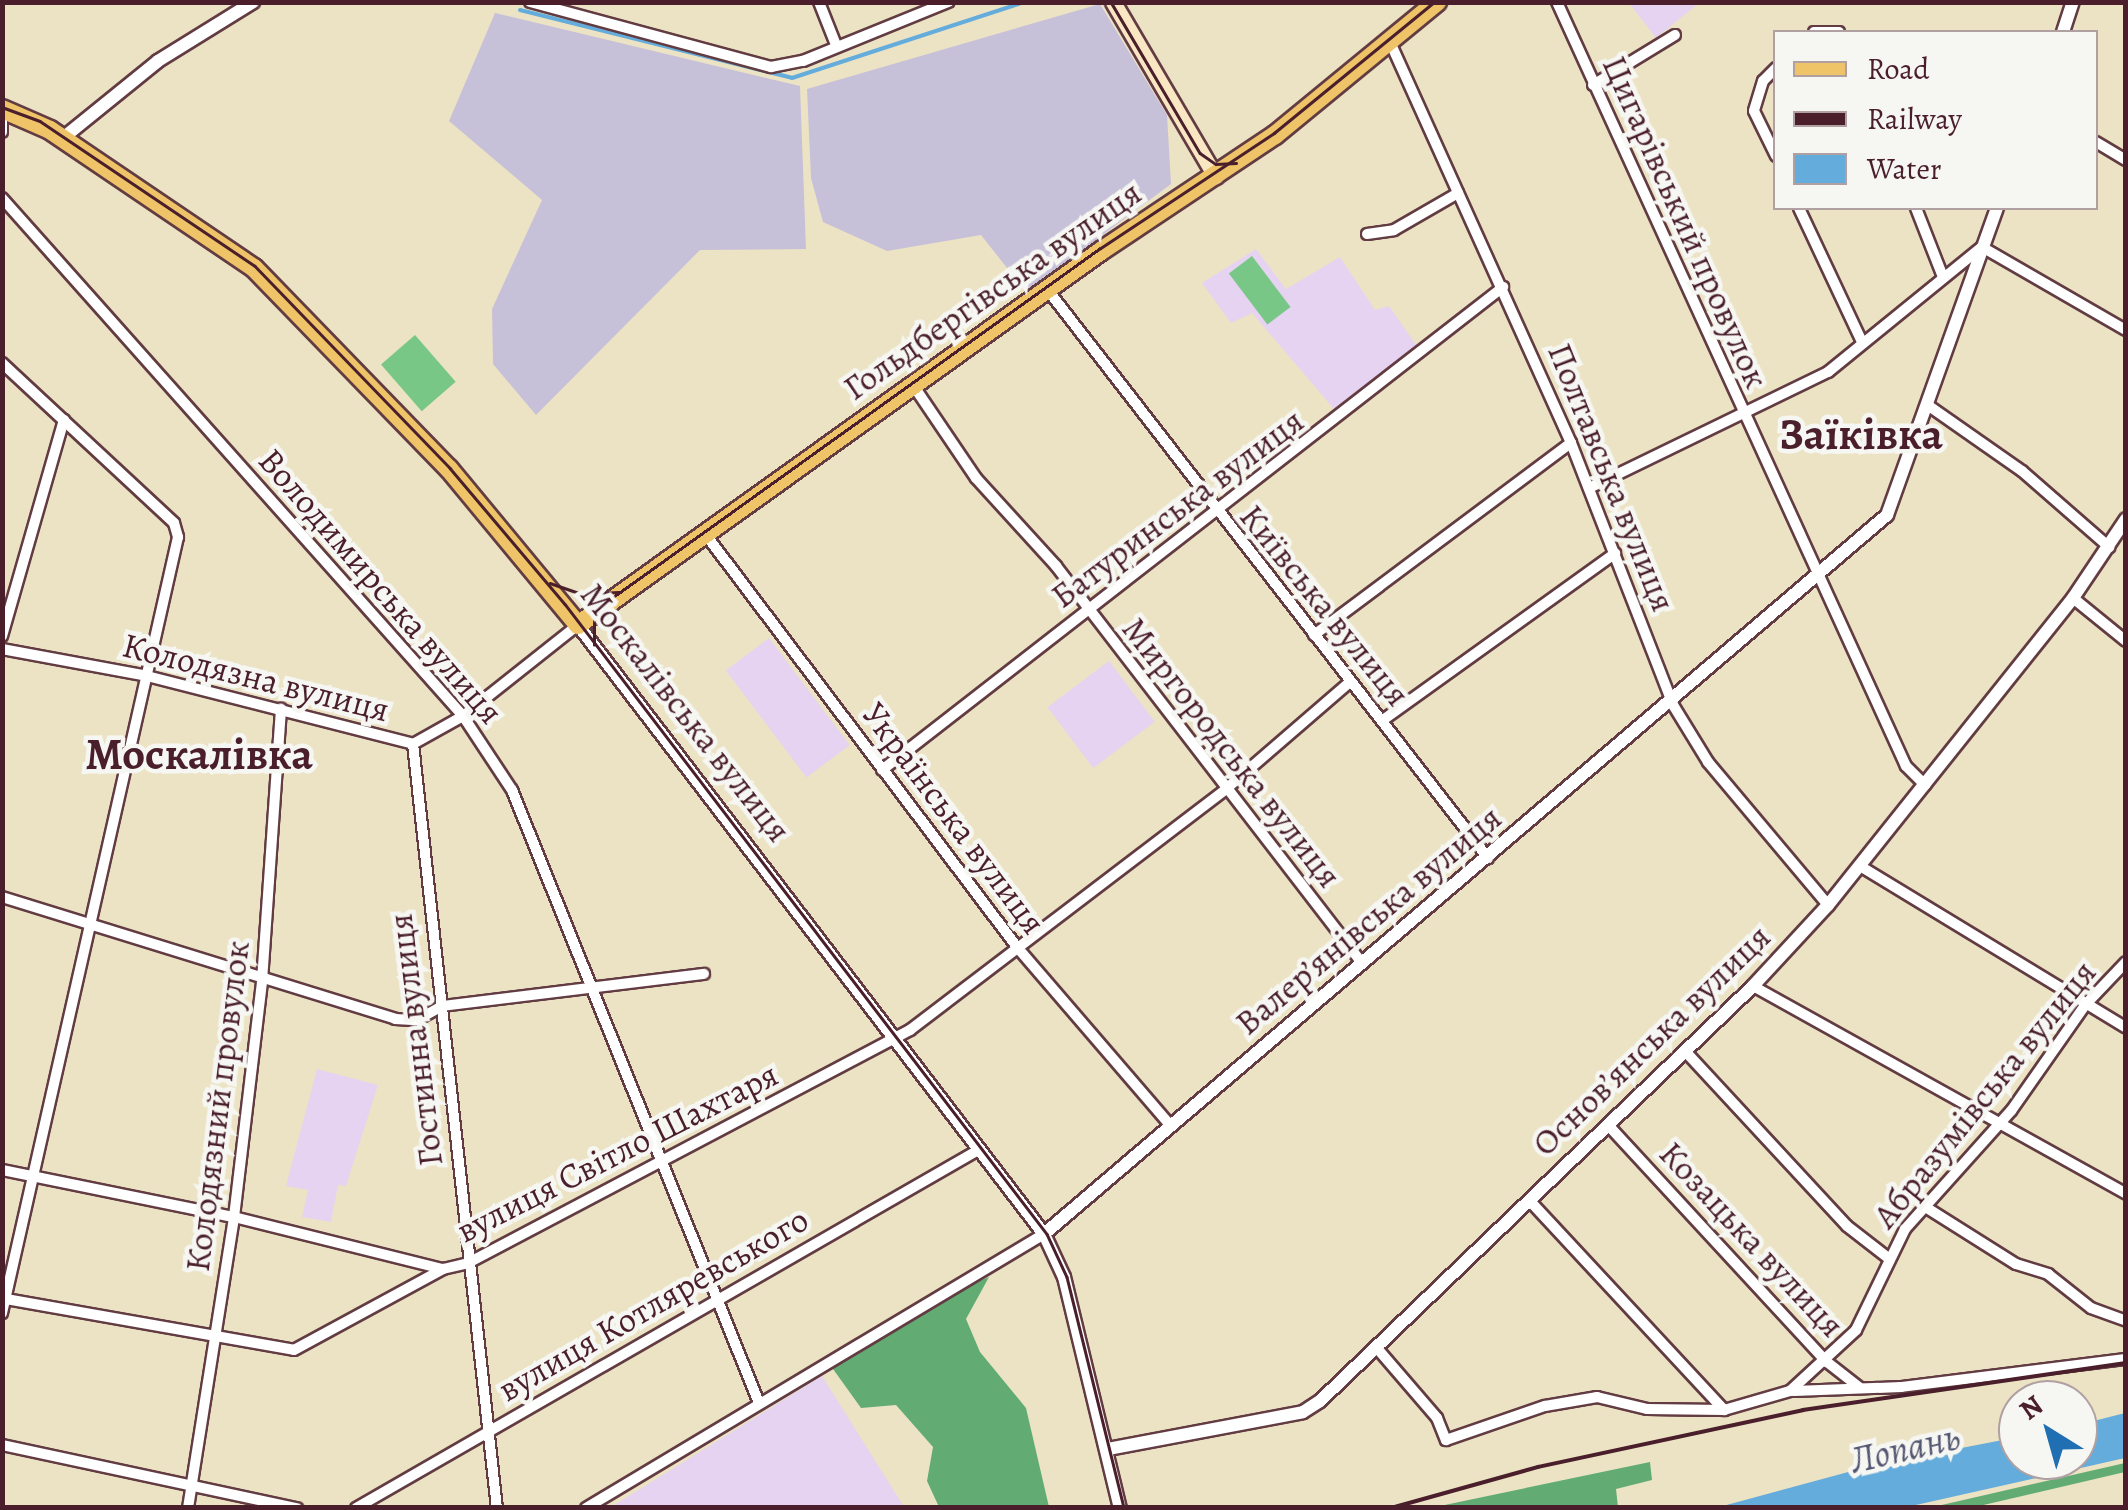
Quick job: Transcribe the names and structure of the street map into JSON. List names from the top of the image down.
{
  "streets": {
    "main road": ["Гольдбергівська вулиця", "Москалівська вулиця"],
    "street": [
      "Цигарівський провулок",
      "Полтавська вулиця",
      "Батуринська вулиця",
      "Володимирська вулиця",
      "Київська вулиця",
      "Колодязна вулиця",
      "Миргородська вулиця",
      "Українська вулиця",
      "Валер’янівська вулиця",
      "Гостинна вулиця",
      "Основ’янська вулиця",
      "Абразумівська вулиця",
      "Колодязний провулок",
      "вулиця Світло Шахтаря",
      "Козацька вулиця",
      "вулиця Котляревського"
    ]
  },
  "crossings": [
    ["Цигарівський провулок", "Валер’янівська вулиця"],
    ["Цигарівський провулок", "Основ’янська вулиця"],
    ["Гольдбергівська вулиця", "Полтавська вулиця"],
    ["Гольдбергівська вулиця", "Київська вулиця"],
    ["Гольдбергівська вулиця", "Колодязна вулиця"],
    ["Гольдбергівська вулиця", "Москалівська вулиця"],
    ["Гольдбергівська вулиця", "Миргородська вулиця"],
    ["Гольдбергівська вулиця", "Українська вулиця"],
    ["Полтавська вулиця", "Батуринська вулиця"],
    ["Полтавська вулиця", "Валер’янівська вулиця"],
    ["Полтавська вулиця", "Основ’янська вулиця"],
    ["Батуринська вулиця", "Київська вулиця"],
    ["Батуринська вулиця", "Миргородська вулиця"],
    ["Батуринська вулиця", "Українська вулиця"],
    ["Володимирська вулиця", "Колодязна вулиця"],
    ["Володимирська вулиця", "Валер’янівська вулиця"],
    ["Володимирська вулиця", "вулиця Світло Шахтаря"],
    ["Володимирська вулиця", "вулиця Котляревського"],
    ["Київська вулиця", "Валер’янівська вулиця"],
    ["Київська вулиця", "вулиця Світло Шахтаря"],
    ["Колодязна вулиця", "Москалівська вулиця"],
    ["Колодязна вулиця", "Гостинна вулиця"],
    ["Колодязна вулиця", "Колодязний провулок"],
    ["Москалівська вулиця", "Валер’янівська вулиця"],
    ["Москалівська вулиця", "Основ’янська вулиця"],
    ["Москалівська вулиця", "вулиця Світло Шахтаря"],
    ["Москалівська вулиця", "вулиця Котляревського"],
    ["Миргородська вулиця", "Валер’янівська вулиця"],
    ["Миргородська вулиця", "вулиця Світло Шахтаря"],
    ["Українська вулиця", "Валер’янівська вулиця"],
    ["Українська вулиця", "вулиця Світло Шахтаря"],
    ["Гостинна вулиця", "вулиця Світло Шахтаря"],
    ["Гостинна вулиця", "вулиця Котляревського"],
    ["Основ’янська вулиця", "Козацька вулиця"],
    ["Абразумівська вулиця", "Козацька вулиця"],
    ["Колодязний провулок", "вулиця Світло Шахтаря"]
  ],
  "districts": ["Заїківка", "Москалівка"],
  "water": ["Лопань"],
  "legend": ["Road", "Railway", "Water"],
  "north": "top left"
}
